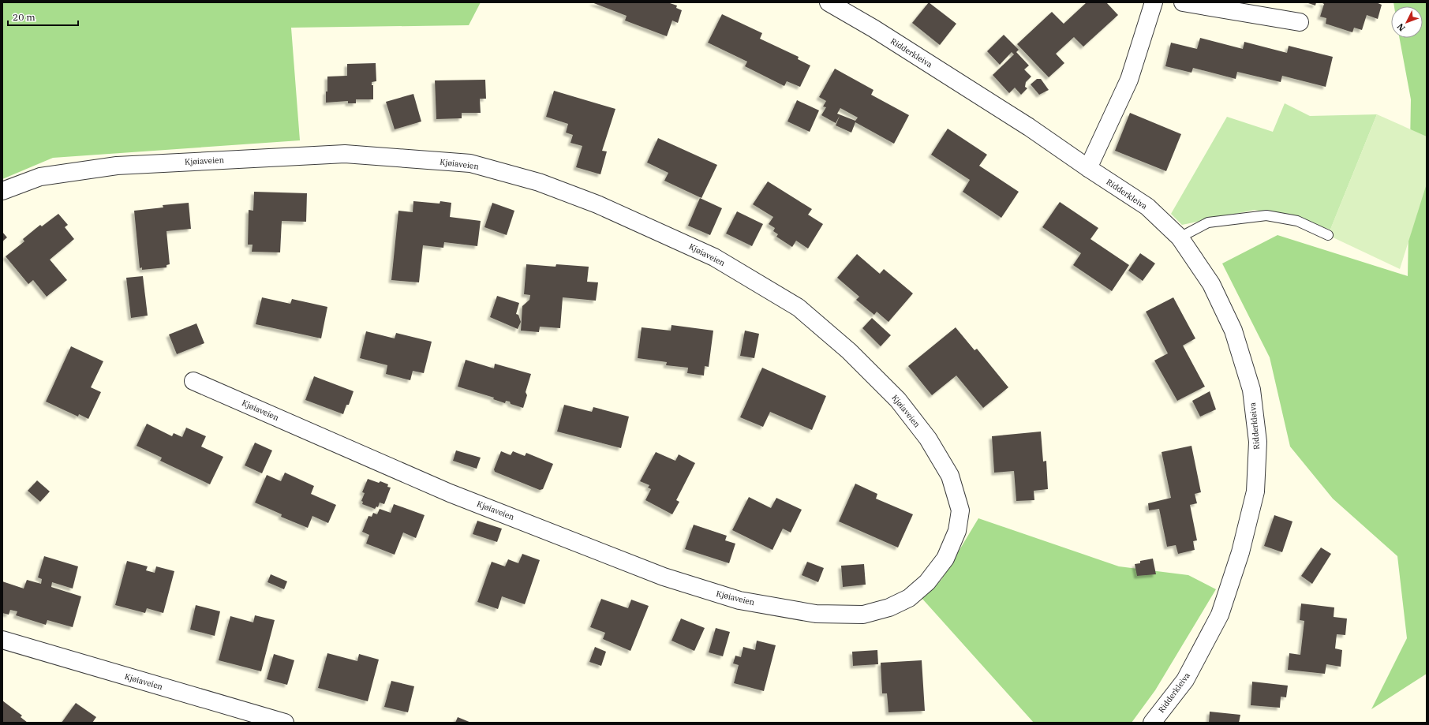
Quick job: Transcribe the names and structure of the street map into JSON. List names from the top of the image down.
{
  "streets": {
    "street": ["Ridderkleiva", "Kjøiaveien"]
  },
  "scale_bar": "20 m",
  "north": "bottom left"
}
